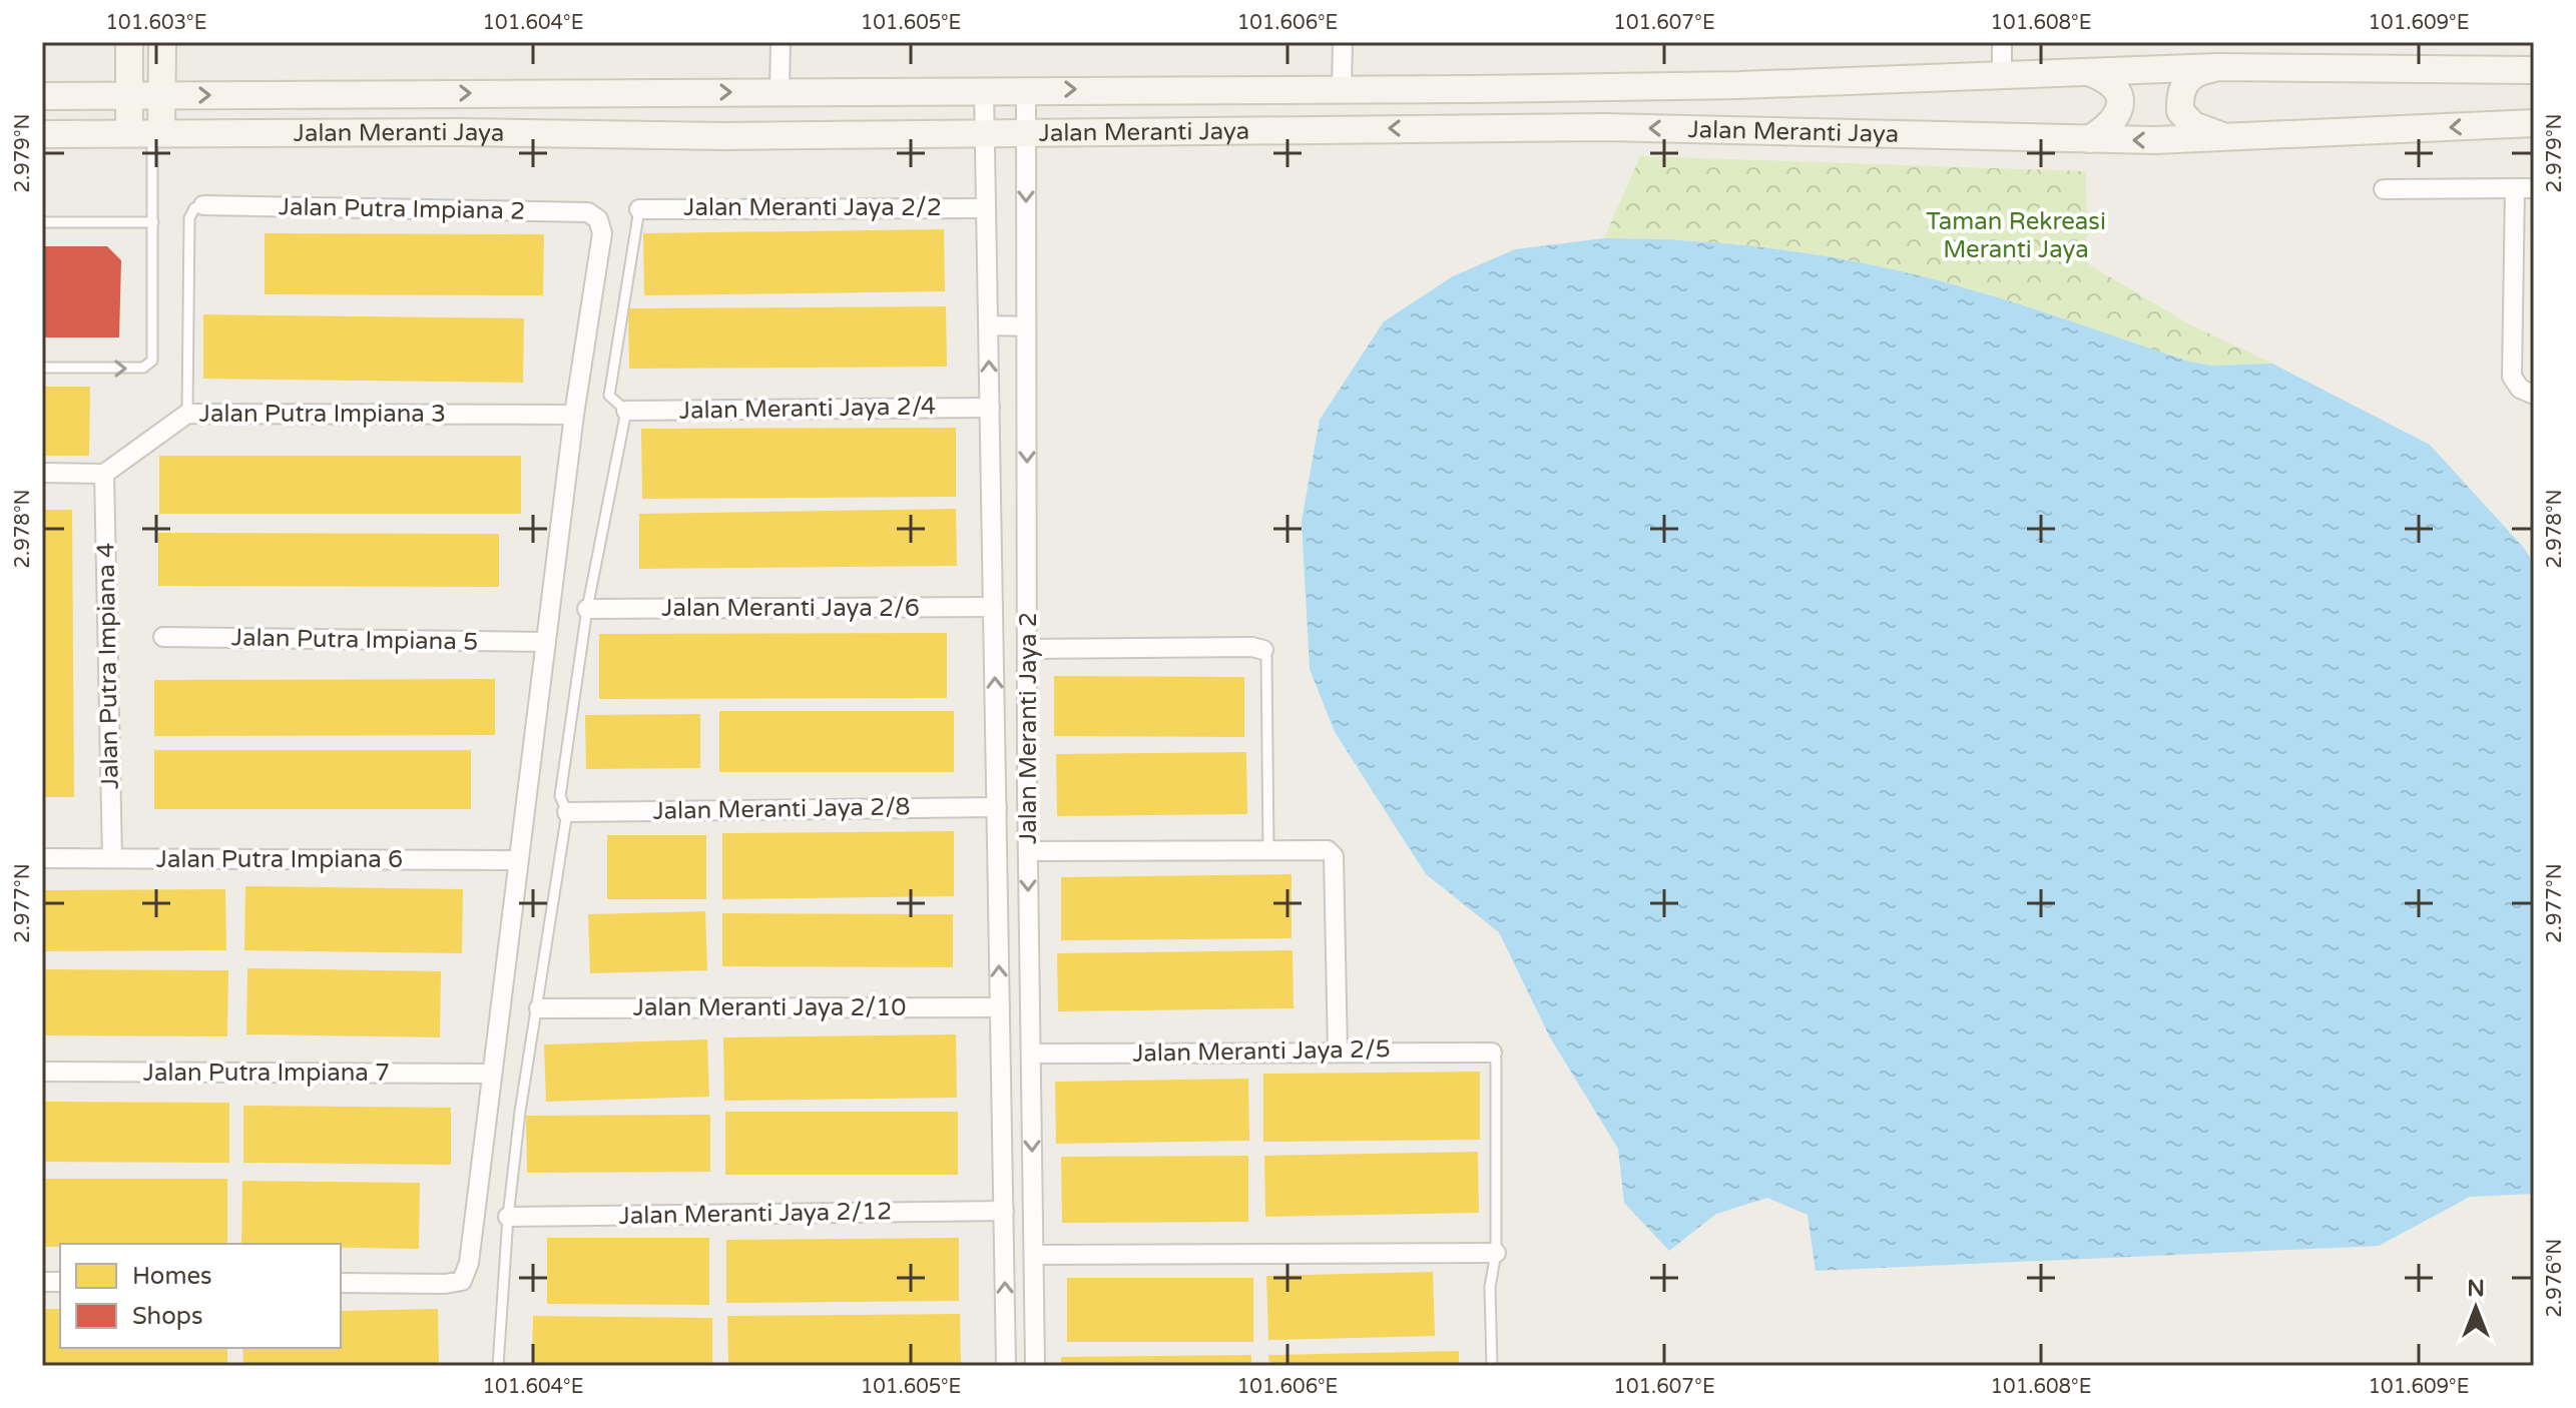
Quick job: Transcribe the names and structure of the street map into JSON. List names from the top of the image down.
{
  "streets": {
    "street": [
      "Jalan Meranti Jaya",
      "Jalan Meranti Jaya 2/2",
      "Jalan Putra Impiana 2",
      "Jalan Meranti Jaya 2/4",
      "Jalan Putra Impiana 3",
      "Jalan Meranti Jaya 2/6",
      "Jalan Putra Impiana 5",
      "Jalan Putra Impiana 4",
      "Jalan Meranti Jaya 2",
      "Jalan Meranti Jaya 2/8",
      "Jalan Putra Impiana 6",
      "Jalan Meranti Jaya 2/10",
      "Jalan Meranti Jaya 2/5",
      "Jalan Putra Impiana 7",
      "Jalan Meranti Jaya 2/12"
    ]
  },
  "crossings": [
    ["Jalan Meranti Jaya", "Jalan Meranti Jaya 2"],
    ["Jalan Meranti Jaya 2/2", "Jalan Meranti Jaya 2"],
    ["Jalan Putra Impiana 2", "Jalan Putra Impiana 3"],
    ["Jalan Meranti Jaya 2/4", "Jalan Meranti Jaya 2"],
    ["Jalan Putra Impiana 3", "Jalan Putra Impiana 4"],
    ["Jalan Meranti Jaya 2/6", "Jalan Meranti Jaya 2"],
    ["Jalan Putra Impiana 4", "Jalan Putra Impiana 6"],
    ["Jalan Meranti Jaya 2", "Jalan Meranti Jaya 2/8"],
    ["Jalan Meranti Jaya 2", "Jalan Meranti Jaya 2/10"],
    ["Jalan Meranti Jaya 2", "Jalan Meranti Jaya 2/5"],
    ["Jalan Meranti Jaya 2", "Jalan Meranti Jaya 2/12"]
  ],
  "parks": ["Taman Rekreasi Meranti Jaya"],
  "legend": ["Homes", "Shops"],
  "north": "top",
  "coordinates": [
    "101.603°E",
    "101.604°E",
    "101.605°E",
    "101.606°E",
    "101.607°E",
    "101.608°E",
    "101.609°E",
    "2.979°N",
    "2.978°N",
    "2.977°N",
    "2.976°N"
  ]
}
